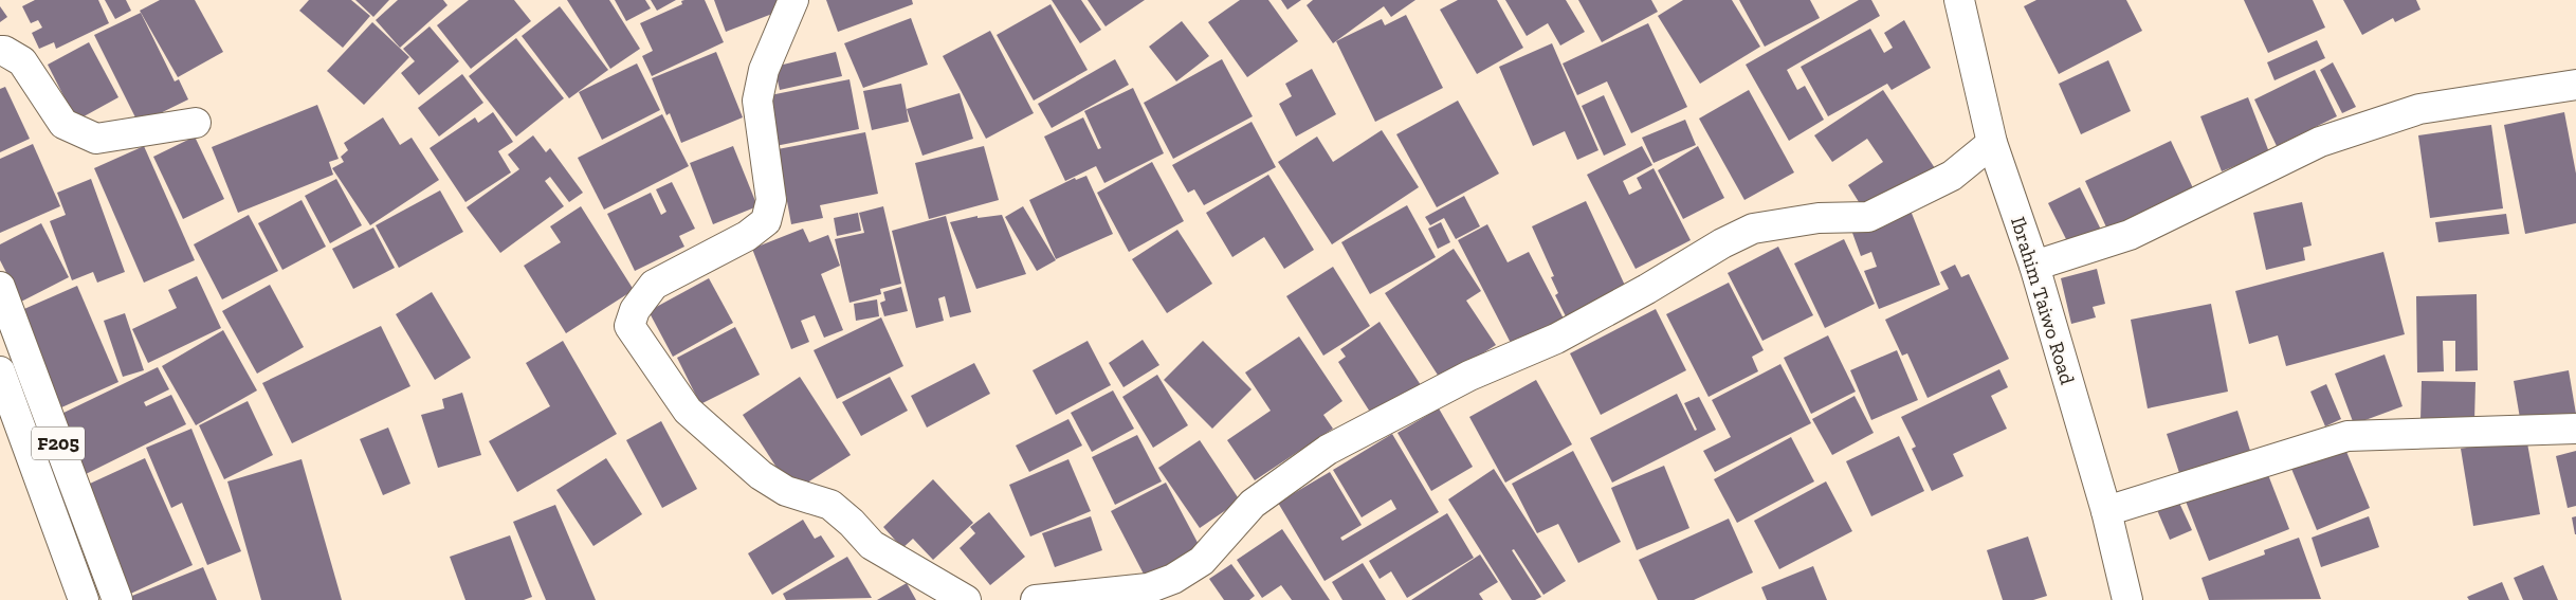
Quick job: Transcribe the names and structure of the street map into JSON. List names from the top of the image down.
{
  "streets": {
    "street": ["Ibrahim Taiwo Road", "F205"]
  }
}
